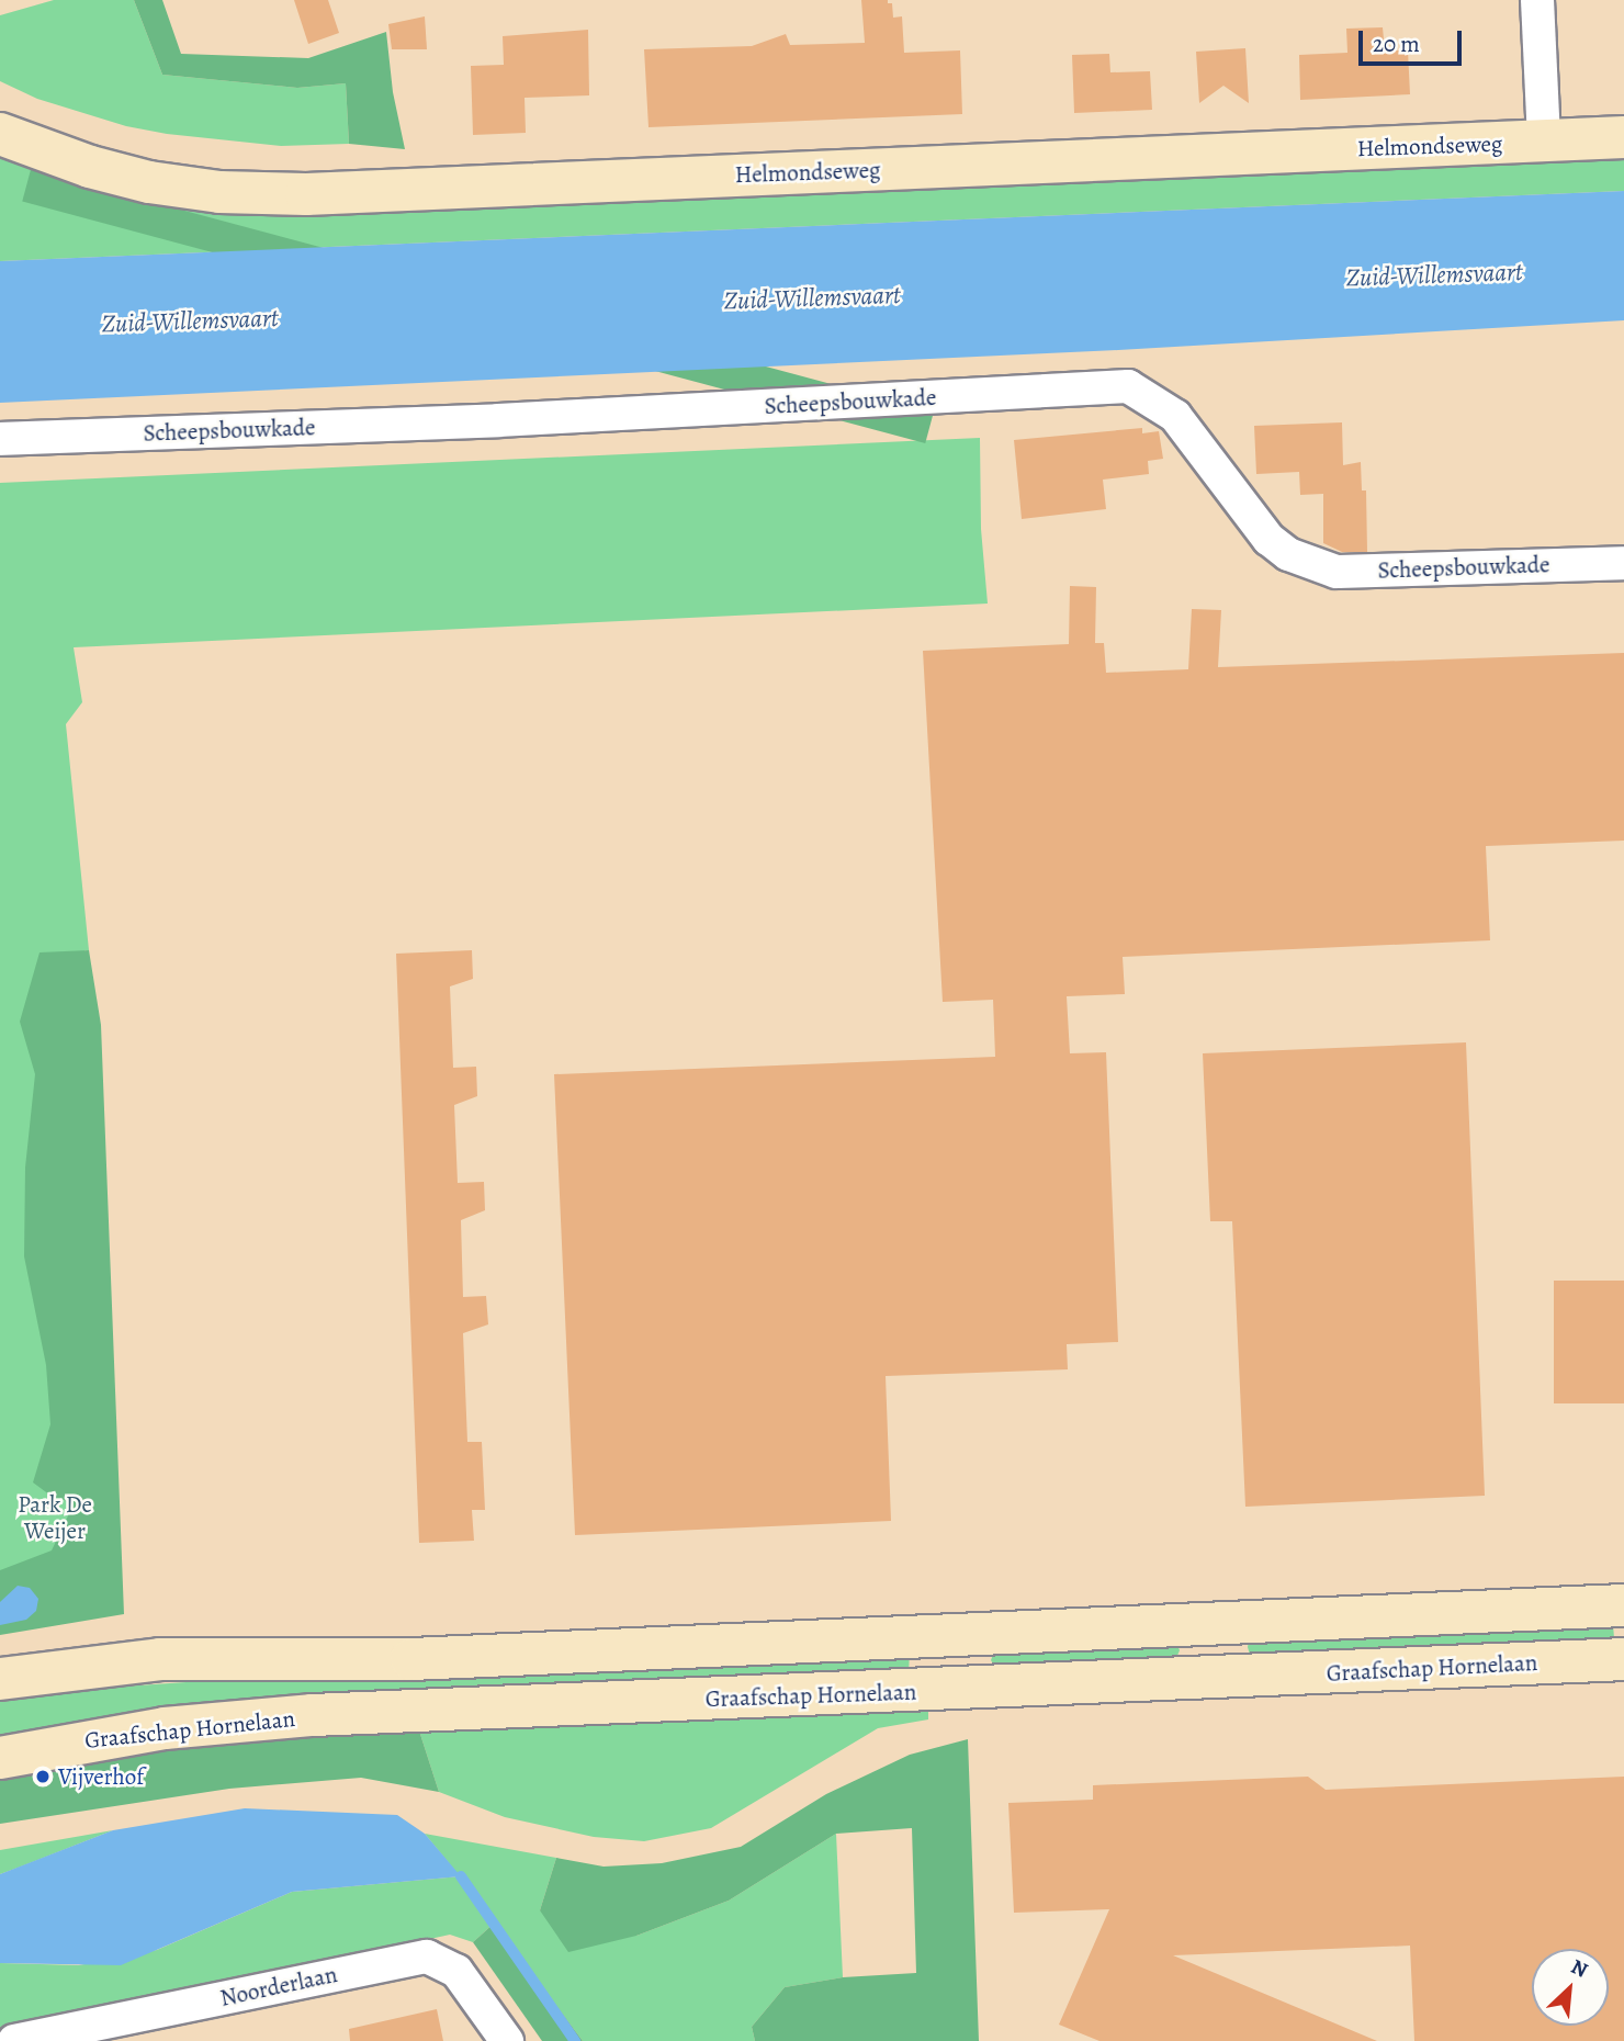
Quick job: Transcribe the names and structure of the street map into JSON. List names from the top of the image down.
{
  "streets": {
    "street": [
      "Helmondseweg",
      "Scheepsbouwkade",
      "Graafschap Hornelaan",
      "Noorderlaan"
    ]
  },
  "water": ["Zuid-Willemsvaart"],
  "parks": ["Park De Weijer"],
  "places": ["Vijverhof"],
  "scale_bar": "20 m",
  "north": "top right"
}
